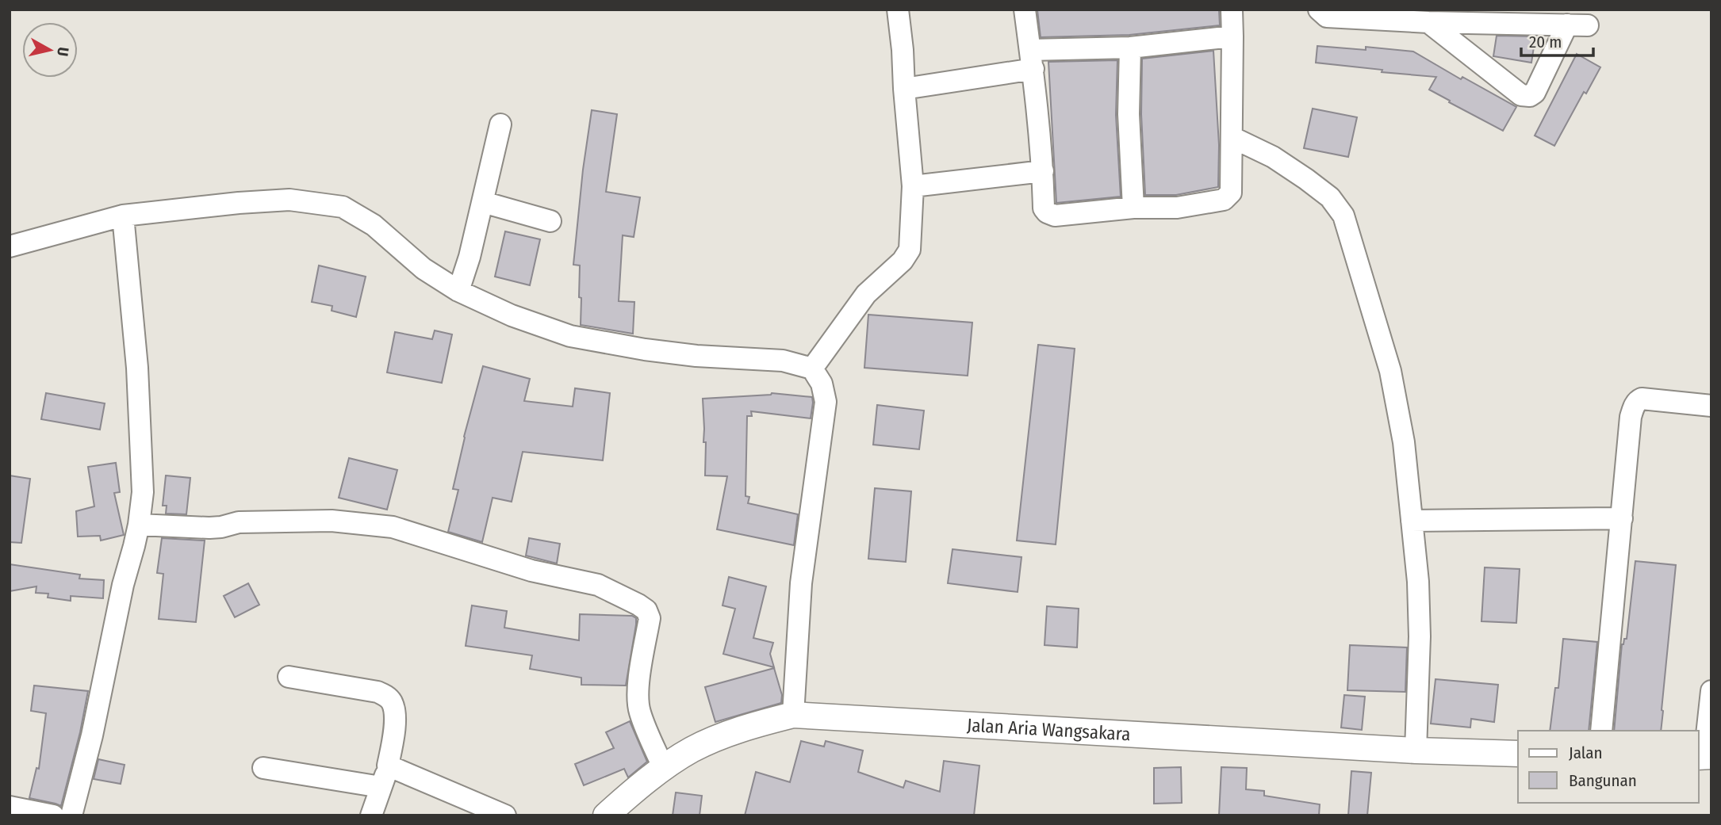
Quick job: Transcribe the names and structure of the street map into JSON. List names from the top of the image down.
{
  "streets": {
    "street": ["Jalan Aria Wangsakara"]
  },
  "legend": ["Jalan", "Bangunan"],
  "scale_bar": "20 m",
  "north": "right"
}
